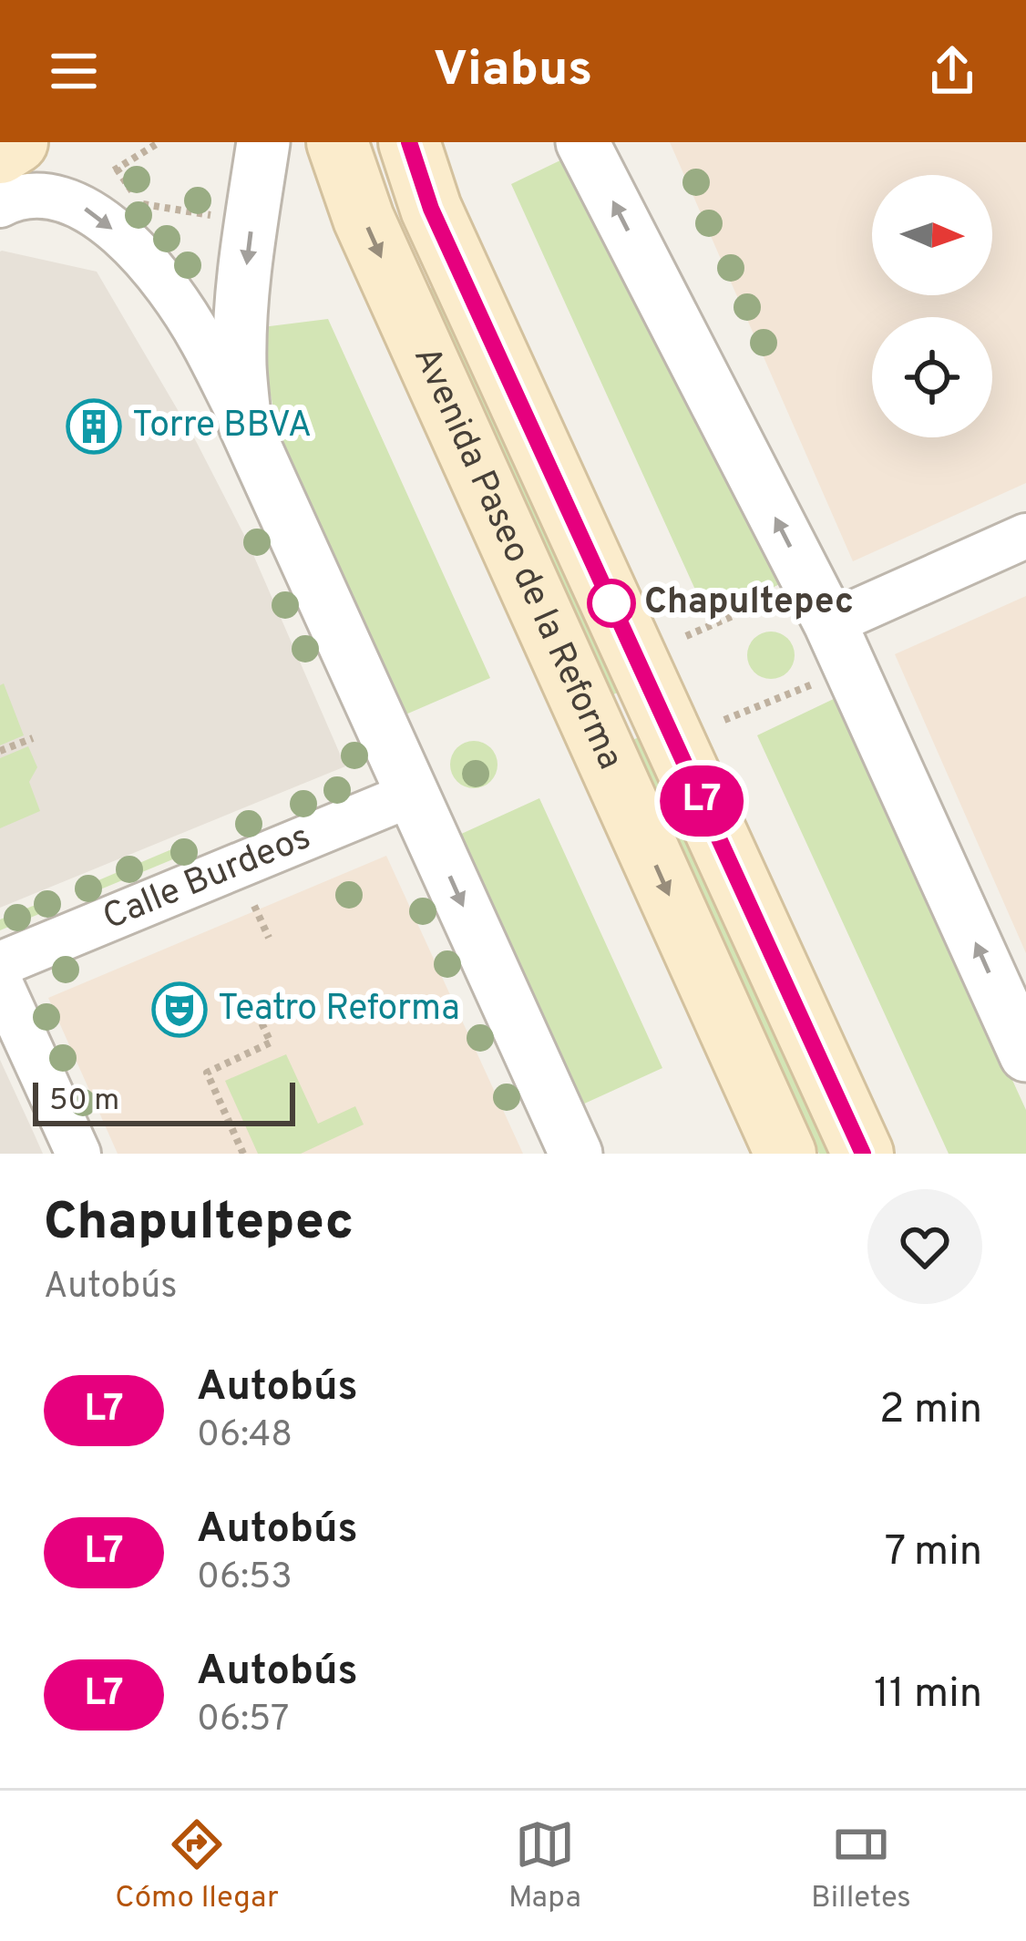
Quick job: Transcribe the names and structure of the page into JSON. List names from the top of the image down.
{
  "streets": {
    "main road": ["Avenida Paseo de la Reforma"],
    "street": ["Calle Burdeos"]
  },
  "places": {
    "building": ["Torre BBVA"],
    "other": ["Chapultepec"],
    "theatre": ["Teatro Reforma"]
  },
  "lines": ["bus line L7"],
  "scale_bar": "50 m",
  "north": "right",
  "page": {
    "header": "Viabus",
    "on_map": "L7",
    "scale": "50 m",
    "heading": ["Chapultepec", "Autobús"],
    "list": [
      {
        "mark": "L7",
        "name": "Autobús",
        "note": "06:48",
        "value": "2 min"
      },
      {
        "mark": "L7",
        "name": "Autobús",
        "note": "06:53",
        "value": "7 min"
      },
      {
        "mark": "L7",
        "name": "Autobús",
        "note": "06:57",
        "value": "11 min"
      }
    ],
    "tabs": ["Cómo llegar", "Mapa", "Billetes"]
  }
}
